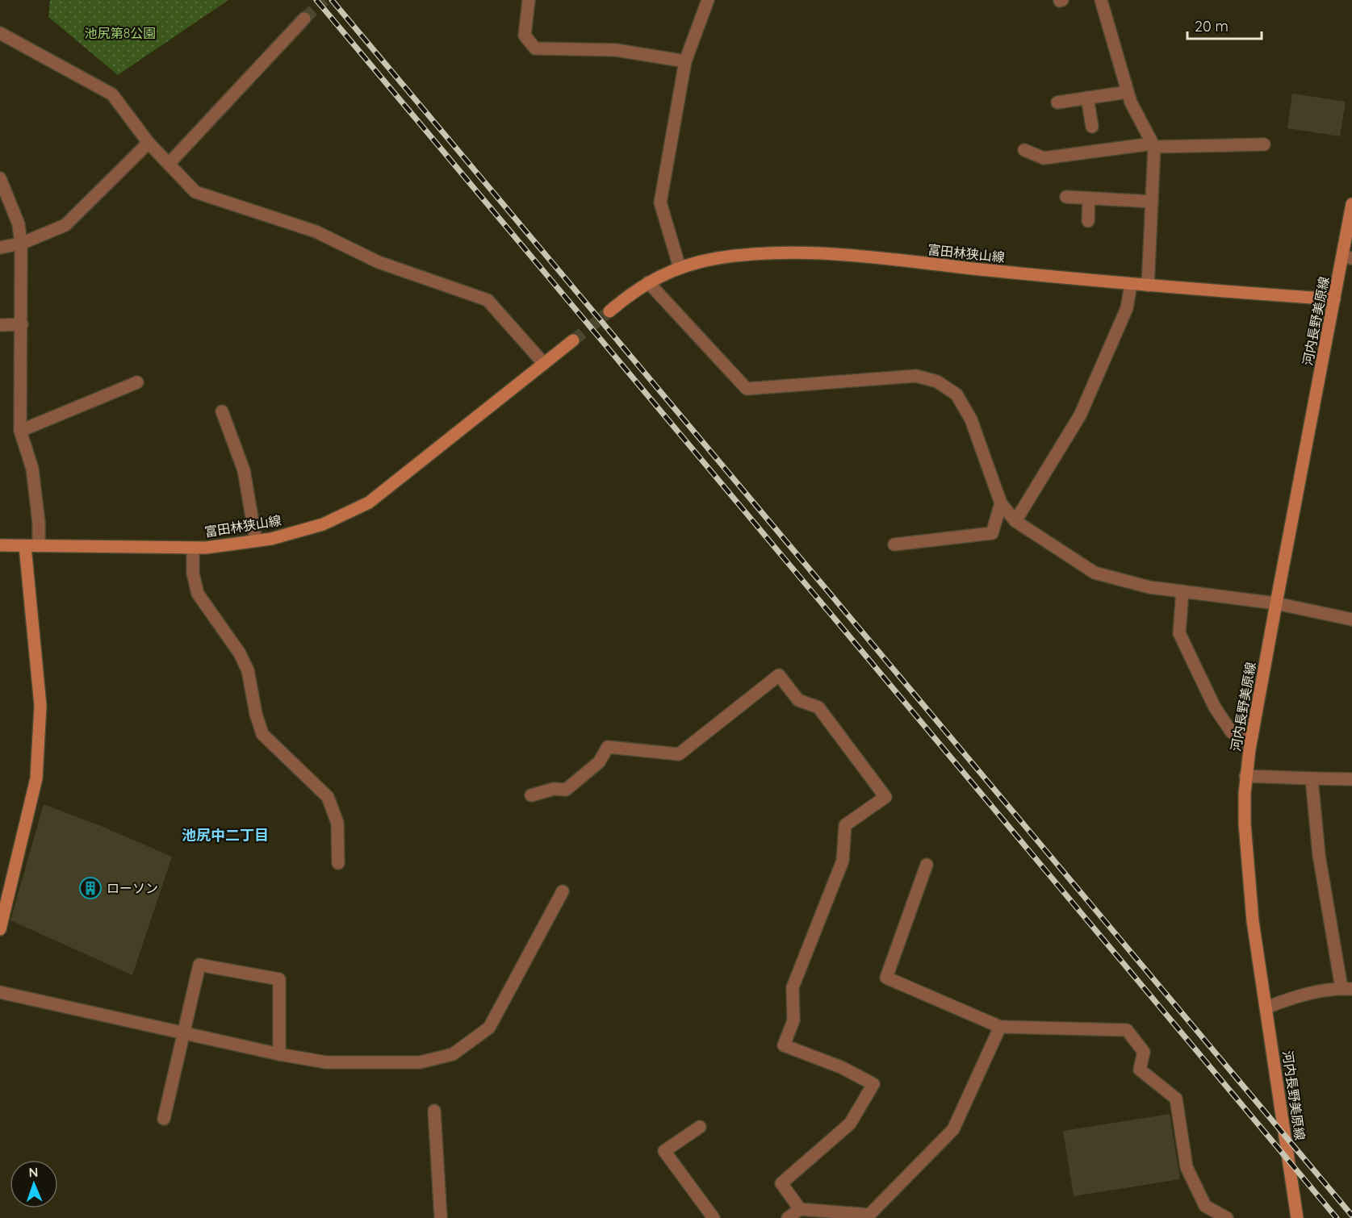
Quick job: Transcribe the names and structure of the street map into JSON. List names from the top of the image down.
{
  "streets": {
    "main road": ["富田林狭山線", "河内長野美原線"]
  },
  "crossings": [
    ["富田林狭山線", "河内長野美原線"]
  ],
  "districts": ["池尻中二丁目"],
  "parks": ["池尻第8公園"],
  "places": {
    "building": ["ローソン"]
  },
  "scale_bar": "20 m",
  "north": "top"
}
